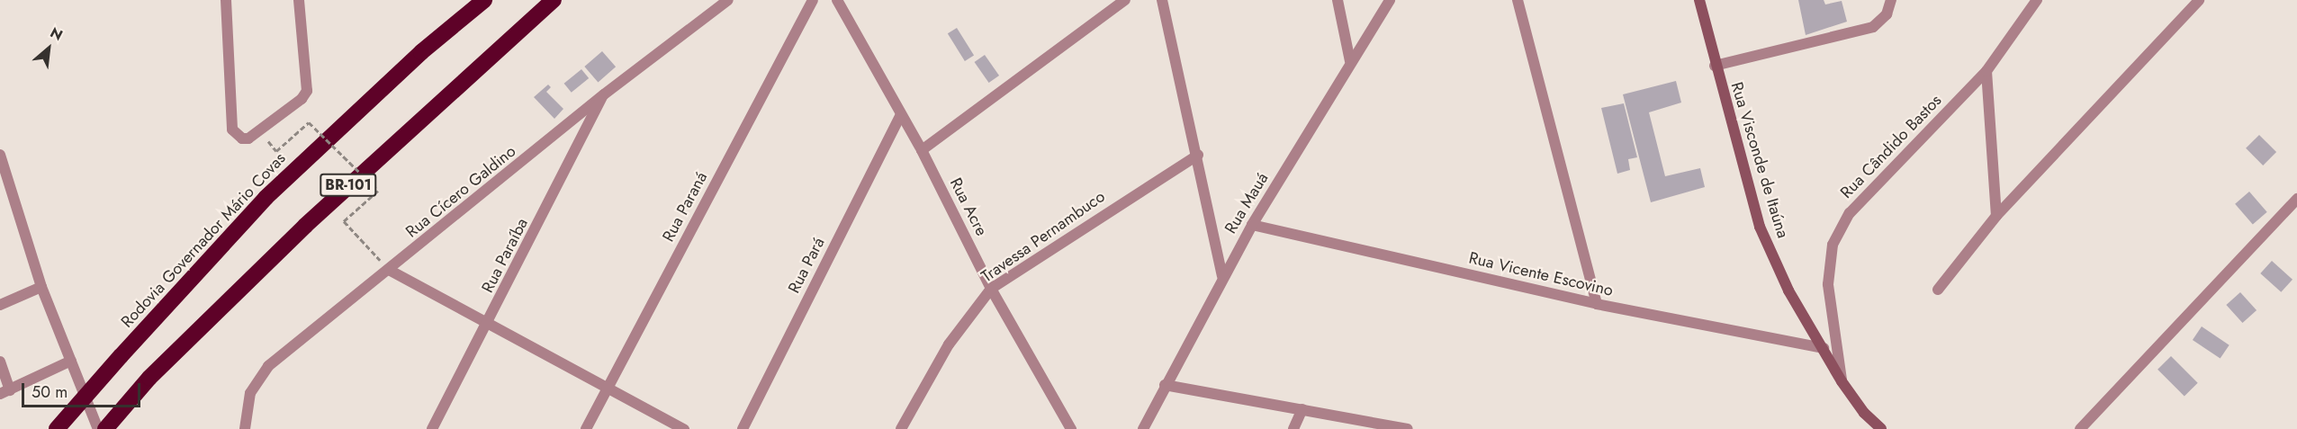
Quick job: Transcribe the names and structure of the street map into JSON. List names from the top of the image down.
{
  "streets": {
    "highway": ["BR-101", "Rodovia Governador Mário Covas"],
    "main road": ["Rua Visconde de Itaúna"],
    "street": [
      "Rua Cândido Bastos",
      "Rua Cícero Galdino",
      "Rua Mauá",
      "Rua Paraná",
      "Rua Acre",
      "Travessa Pernambuco",
      "Rua Paraíba",
      "Rua Pará",
      "Rua Vicente Escovino"
    ]
  },
  "crossings": [
    ["Rua Cândido Bastos", "Rua Visconde de Itaúna"],
    ["Rua Visconde de Itaúna", "Rua Vicente Escovino"],
    ["Rua Cícero Galdino", "Rua Paraíba"],
    ["Rua Mauá", "Rua Vicente Escovino"],
    ["Rua Acre", "Travessa Pernambuco"],
    ["Rua Acre", "Rua Pará"]
  ],
  "scale_bar": "50 m",
  "north": "top right"
}
